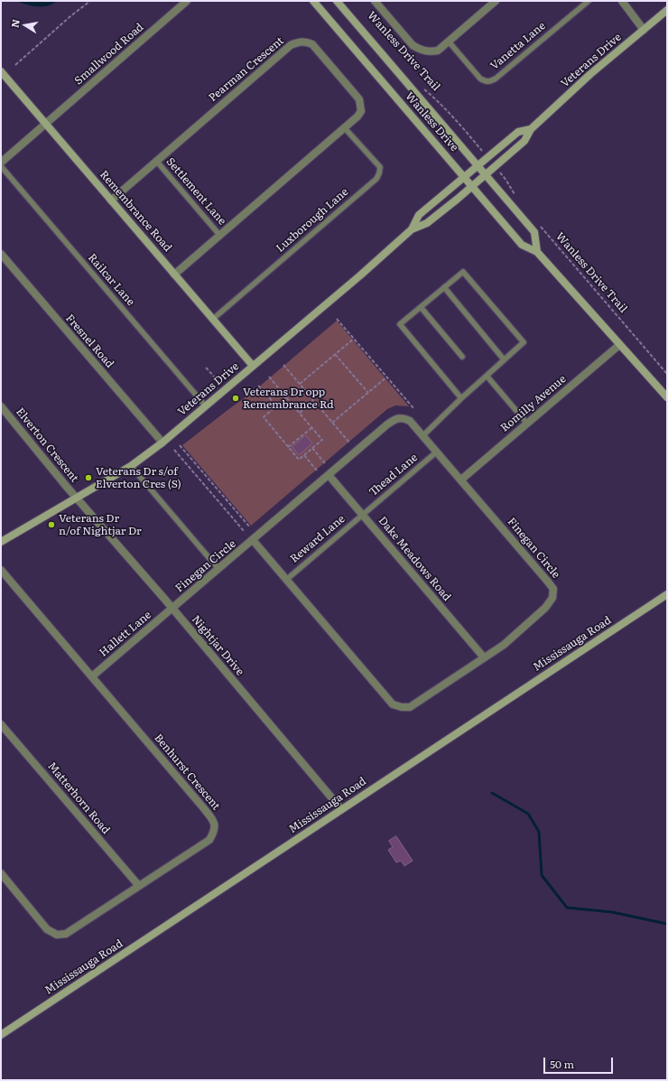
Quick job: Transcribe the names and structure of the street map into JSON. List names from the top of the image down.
{
  "streets": {
    "main road": [
      "Veterans Drive",
      "Wanless Drive",
      "Remembrance Road",
      "Mississauga Road"
    ],
    "street": [
      "Smallwood Road",
      "Pearman Crescent",
      "Fresnel Road",
      "Romilly Avenue",
      "Elverton Crescent",
      "Finegan Circle",
      "Dake Meadows Road",
      "Hallett Lane",
      "Nightjar Drive",
      "Benhurst Crescent",
      "Matterhorn Road"
    ],
    "lane": [
      "Vanetta Lane",
      "Settlement Lane",
      "Luxborough Lane",
      "Railcar Lane",
      "Thead Lane",
      "Reward Lane"
    ],
    "path": ["Wanless Drive Trail"]
  },
  "crossings": [
    ["Smallwood Road", "Remembrance Road"],
    ["Veterans Drive", "Wanless Drive"],
    ["Veterans Drive", "Remembrance Road"],
    ["Veterans Drive", "Railcar Lane"],
    ["Veterans Drive", "Fresnel Road"],
    ["Veterans Drive", "Elverton Crescent"],
    ["Veterans Drive", "Nightjar Drive"],
    ["Pearman Crescent", "Settlement Lane"],
    ["Pearman Crescent", "Remembrance Road"],
    ["Pearman Crescent", "Luxborough Lane"],
    ["Wanless Drive", "Romilly Avenue"],
    ["Remembrance Road", "Luxborough Lane"],
    ["Romilly Avenue", "Finegan Circle"],
    ["Elverton Crescent", "Nightjar Drive"],
    ["Thead Lane", "Reward Lane"],
    ["Thead Lane", "Finegan Circle"],
    ["Thead Lane", "Dake Meadows Road"],
    ["Reward Lane", "Finegan Circle"],
    ["Reward Lane", "Dake Meadows Road"],
    ["Finegan Circle", "Dake Meadows Road"],
    ["Finegan Circle", "Hallett Lane"],
    ["Finegan Circle", "Nightjar Drive"],
    ["Hallett Lane", "Nightjar Drive"],
    ["Hallett Lane", "Benhurst Crescent"],
    ["Mississauga Road", "Nightjar Drive"],
    ["Benhurst Crescent", "Matterhorn Road"]
  ],
  "places": ["Veterans Dr opp Remembrance Rd", "Veterans Dr s/of Elverton Cres (S)", "Veterans Dr n/of Nightjar Dr"],
  "scale_bar": "50 m",
  "north": "left"
}
